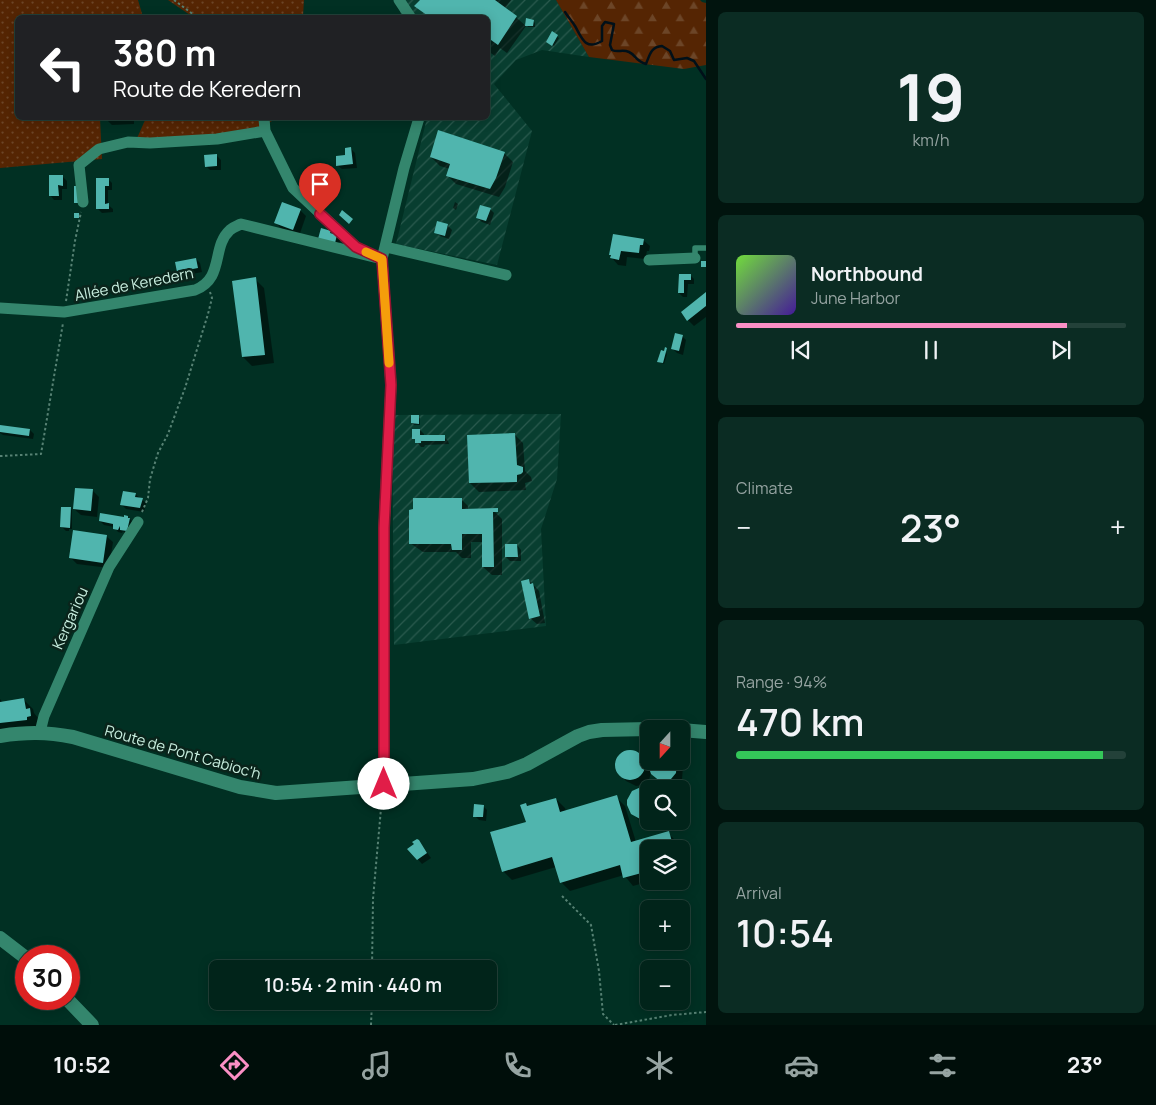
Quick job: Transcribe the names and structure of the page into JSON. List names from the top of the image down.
{
  "streets": {
    "street": ["Allée de Keredern", "Kergariou", "Route de Pont Cabioc'h"]
  },
  "crossings": [
    ["Kergariou", "Route de Pont Cabioc'h"]
  ],
  "north": "bottom",
  "page": {
    "tile": [
      ["19", "km/h"],
      "Climate",
      ["Range · 94%", "470 km"],
      ["Arrival", "10:54"]
    ],
    "turn": ["380 m", "Route de Keredern"],
    "song": ["Northbound", "June Harbor"],
    "heat": ["−", "23°", "+"],
    "map_buttons": ["+", "−"],
    "limit": "30",
    "trip": "10:54 · 2 min · 440 m",
    "tabs": ["10:52", "23°"]
  }
}
